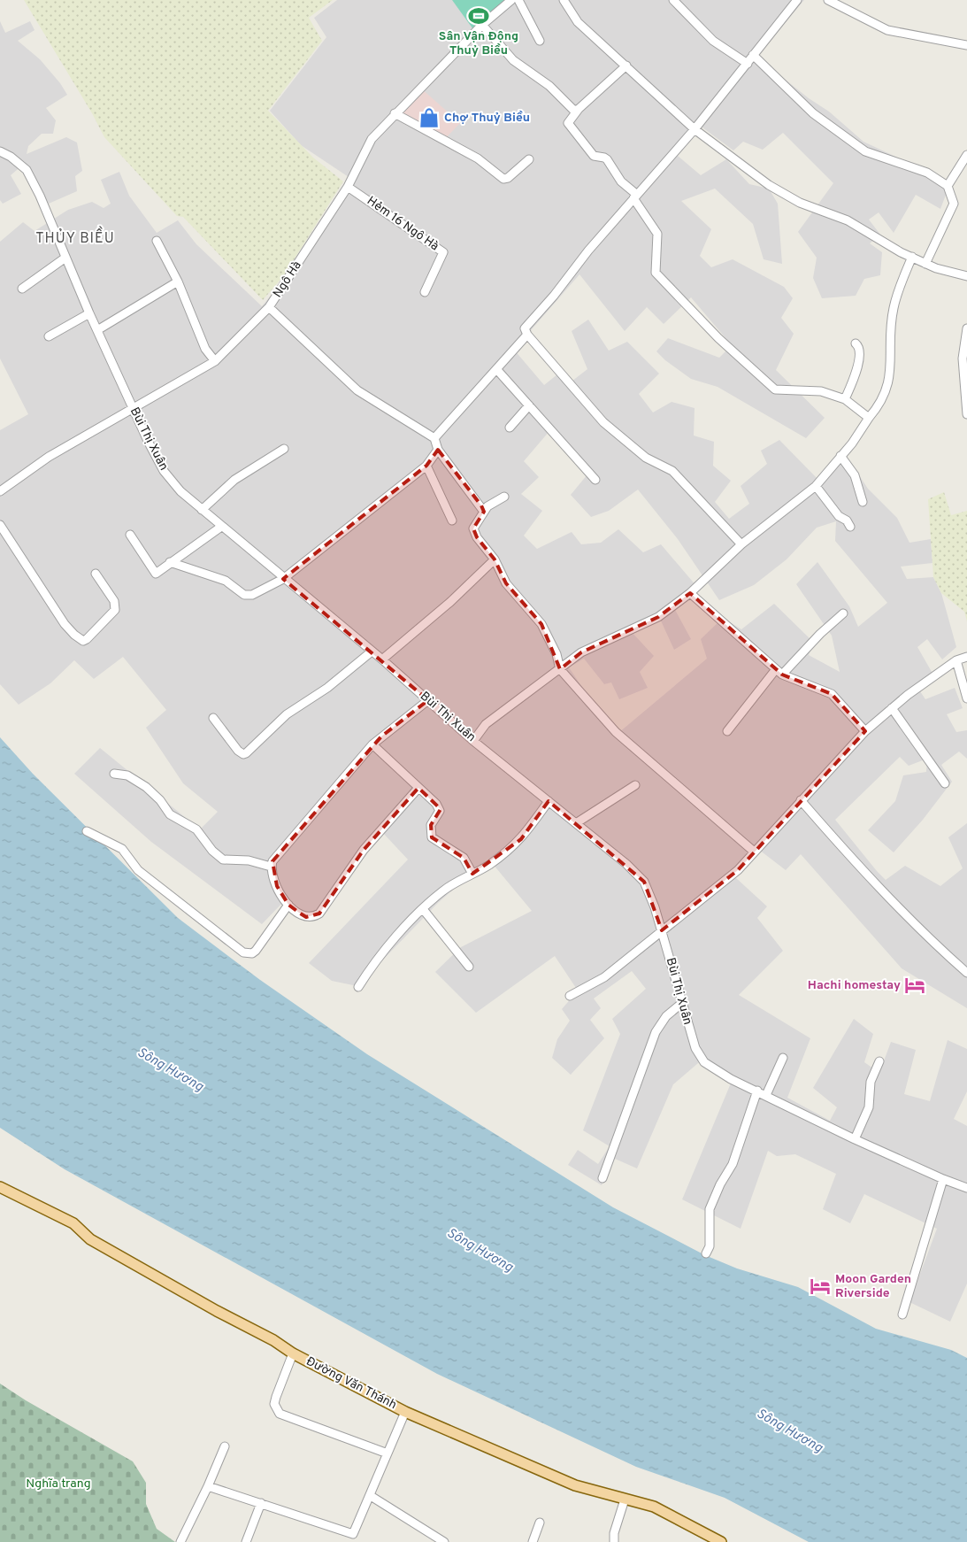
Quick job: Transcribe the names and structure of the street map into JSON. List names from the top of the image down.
{
  "streets": {
    "main road": ["Đường Văn Thánh"],
    "street": ["Hẻm 16 Ngô Hà", "Ngô Hà", "Bùi Thị Xuân"]
  },
  "crossings": [
    ["Hẻm 16 Ngô Hà", "Ngô Hà"],
    ["Ngô Hà", "Bùi Thị Xuân"]
  ],
  "districts": ["THỦY BIỀU"],
  "water": ["Sông Hương"],
  "parks": ["Nghĩa trang"],
  "places": {
    "sports": ["Sân Vận Động Thuỷ Biều"],
    "shop": ["Chợ Thuỷ Biều"],
    "hotel": ["Hachi homestay", "Moon Garden Riverside"]
  }
}
